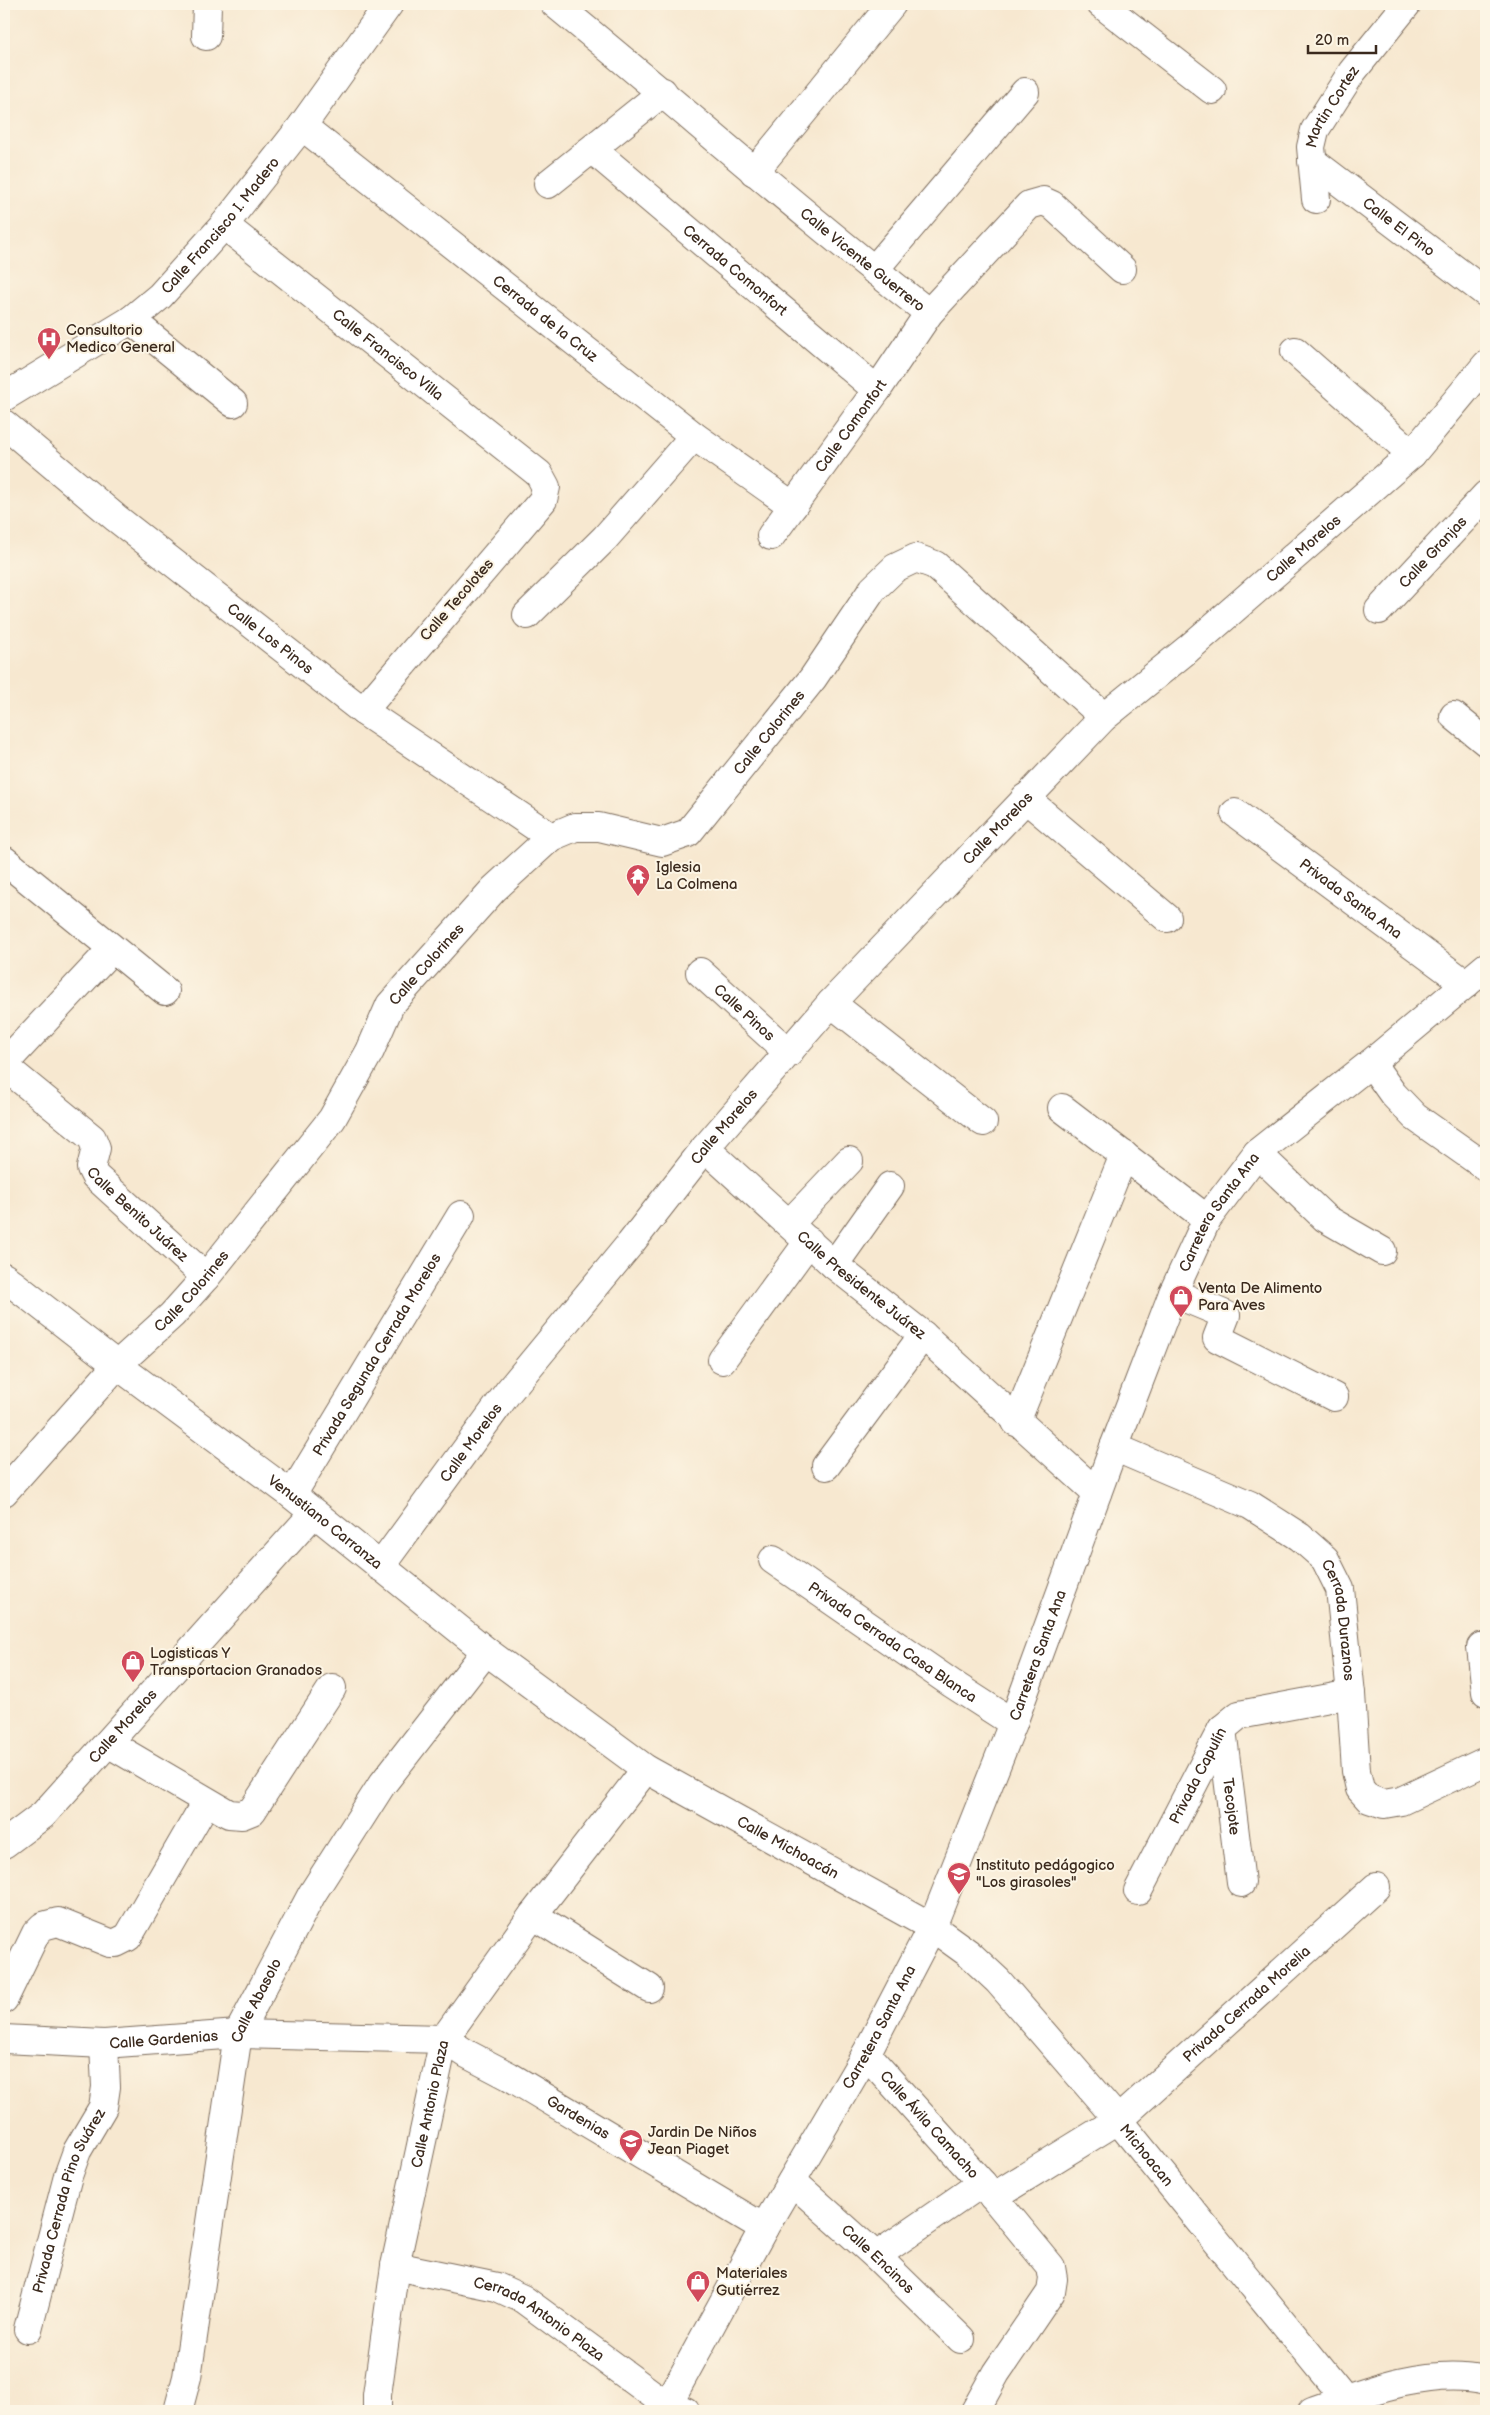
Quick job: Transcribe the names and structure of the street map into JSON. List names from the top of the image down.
{
  "streets": {
    "street": [
      "Martin Cortez",
      "Calle Francisco I. Madero",
      "Calle El Pino",
      "Calle Vicente Guerrero",
      "Cerrada Comonfort",
      "Cerrada de la Cruz",
      "Calle Francisco Villa",
      "Calle Comonfort",
      "Calle Morelos",
      "Calle Granjas",
      "Calle Tecolotes",
      "Calle Los Pinos",
      "Calle Colorines",
      "Privada Santa Ana",
      "Calle Pinos",
      "Calle Benito Juárez",
      "Carretera Santa Ana",
      "Calle Presidente Juárez",
      "Privada Segunda Cerrada Morelos",
      "Venustiano Carranza",
      "Cerrada Duraznos",
      "Privada Cerrada Casa Blanca",
      "Privada Capulín",
      "Tecojote",
      "Calle Michoacán",
      "Calle Abasolo",
      "Privada Cerrada Morelia",
      "Calle Gardenias",
      "Calle Antonio Plaza",
      "Gardenias",
      "Calle Ávila Camacho",
      "Michoacan",
      "Privada Cerrada Pino Suárez",
      "Calle Encinos",
      "Cerrada Antonio Plaza"
    ]
  },
  "crossings": [
    ["Martin Cortez", "Calle El Pino"],
    ["Calle Francisco I. Madero", "Cerrada de la Cruz"],
    ["Calle Francisco I. Madero", "Calle Francisco Villa"],
    ["Calle Vicente Guerrero", "Calle Comonfort"],
    ["Cerrada Comonfort", "Calle Comonfort"],
    ["Cerrada de la Cruz", "Calle Comonfort"],
    ["Calle Francisco Villa", "Calle Tecolotes"],
    ["Calle Morelos", "Calle Colorines"],
    ["Calle Morelos", "Calle Pinos"],
    ["Calle Morelos", "Calle Presidente Juárez"],
    ["Calle Morelos", "Venustiano Carranza"],
    ["Calle Tecolotes", "Calle Los Pinos"],
    ["Calle Los Pinos", "Calle Colorines"],
    ["Calle Colorines", "Calle Benito Juárez"],
    ["Calle Colorines", "Venustiano Carranza"],
    ["Privada Santa Ana", "Carretera Santa Ana"],
    ["Carretera Santa Ana", "Calle Presidente Juárez"],
    ["Carretera Santa Ana", "Cerrada Duraznos"],
    ["Carretera Santa Ana", "Privada Cerrada Casa Blanca"],
    ["Carretera Santa Ana", "Calle Michoacán"],
    ["Carretera Santa Ana", "Gardenias"],
    ["Carretera Santa Ana", "Calle Ávila Camacho"],
    ["Carretera Santa Ana", "Michoacan"],
    ["Carretera Santa Ana", "Calle Encinos"],
    ["Carretera Santa Ana", "Cerrada Antonio Plaza"],
    ["Privada Segunda Cerrada Morelos", "Venustiano Carranza"],
    ["Venustiano Carranza", "Calle Michoacán"],
    ["Venustiano Carranza", "Calle Abasolo"],
    ["Venustiano Carranza", "Calle Antonio Plaza"],
    ["Cerrada Duraznos", "Privada Capulín"],
    ["Privada Capulín", "Tecojote"],
    ["Calle Michoacán", "Calle Antonio Plaza"],
    ["Calle Michoacán", "Michoacan"],
    ["Calle Abasolo", "Calle Gardenias"],
    ["Privada Cerrada Morelia", "Michoacan"],
    ["Calle Gardenias", "Calle Antonio Plaza"],
    ["Calle Gardenias", "Gardenias"],
    ["Calle Gardenias", "Privada Cerrada Pino Suárez"],
    ["Calle Antonio Plaza", "Gardenias"],
    ["Calle Antonio Plaza", "Cerrada Antonio Plaza"]
  ],
  "places": {
    "hospital": ["Consultorio Medico General"],
    "temple": ["Iglesia La Colmena"],
    "shop": ["Venta De Alimento Para Aves", "Logisticas Y Transportacion Granados", "Materiales Gutiérrez"],
    "school or university": ["Instituto pedágogico \"Los girasoles\"", "Jardin De Niños Jean Piaget"]
  },
  "scale_bar": "20 m"
}
